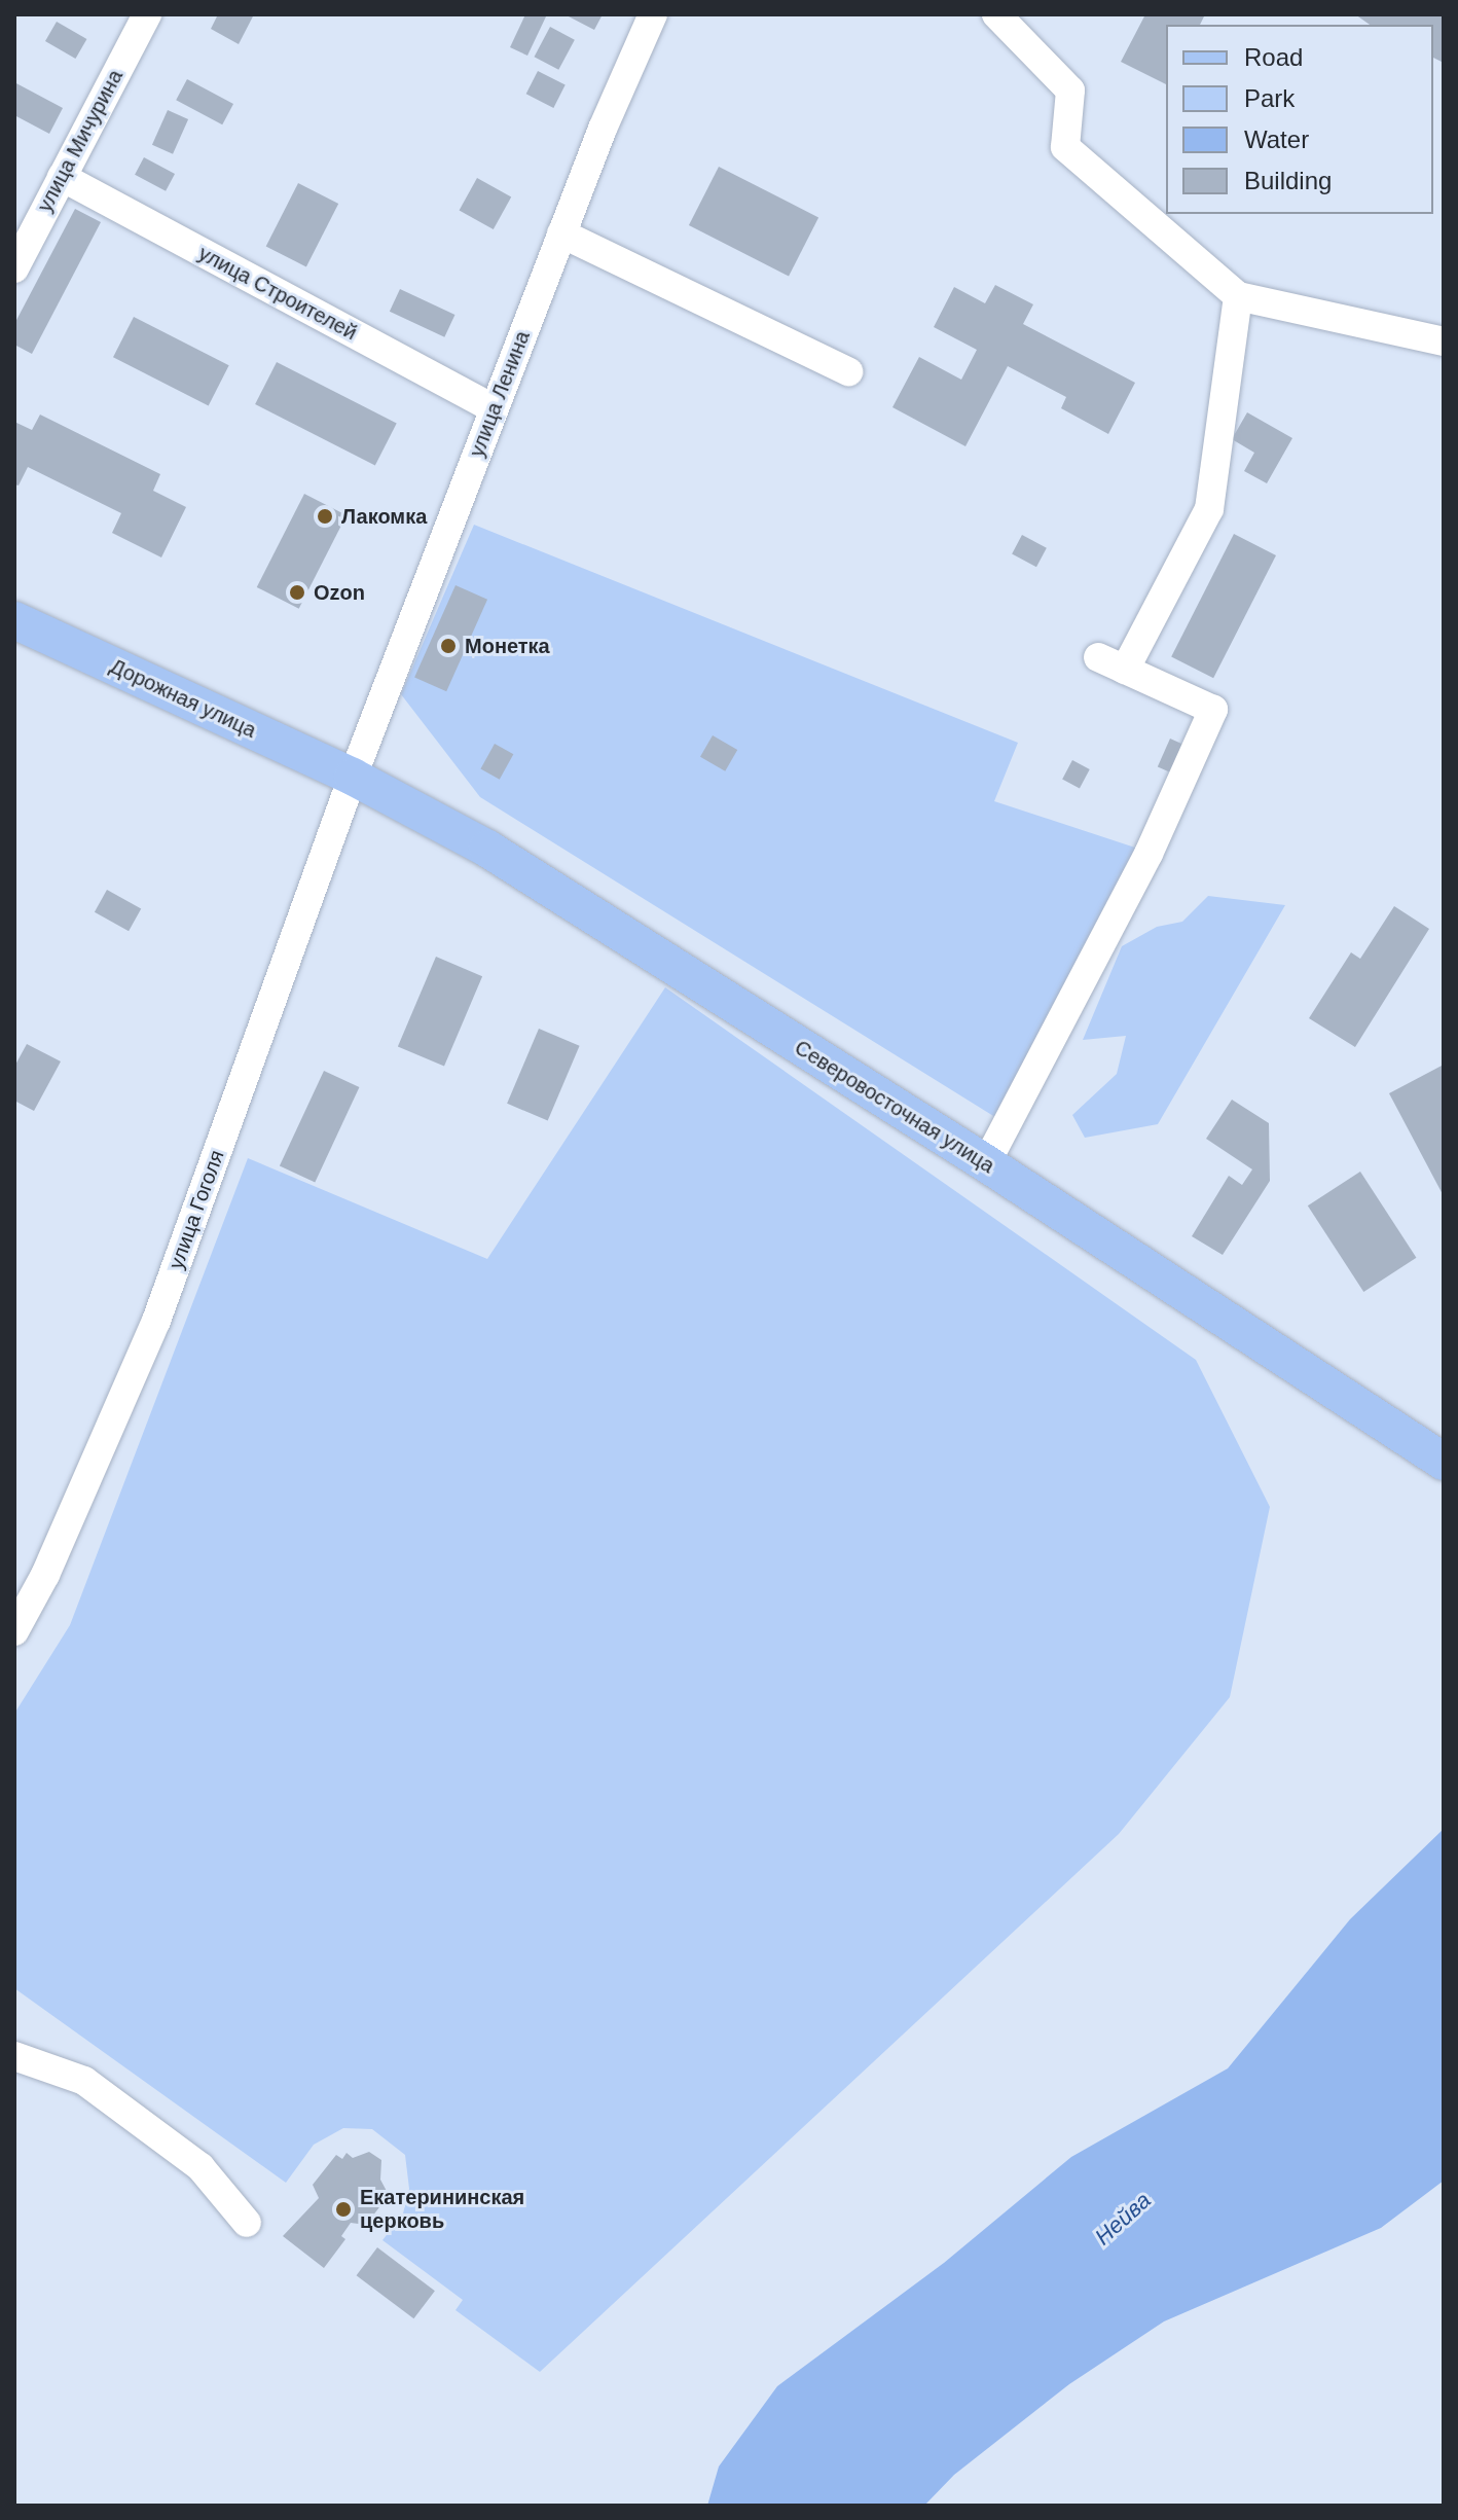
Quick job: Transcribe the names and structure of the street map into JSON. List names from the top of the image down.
{
  "streets": {
    "main road": ["Дорожная улица", "Северовосточная улица"],
    "street": [
      "улица Мичурина",
      "улица Строителей",
      "улица Ленина",
      "улица Гоголя"
    ]
  },
  "crossings": [
    ["улица Мичурина", "улица Строителей"],
    ["улица Строителей", "улица Ленина"],
    ["улица Ленина", "Дорожная улица"],
    ["улица Ленина", "Северовосточная улица"],
    ["улица Ленина", "улица Гоголя"],
    ["Дорожная улица", "Северовосточная улица"],
    ["Дорожная улица", "улица Гоголя"],
    ["Северовосточная улица", "улица Гоголя"]
  ],
  "water": ["Нейва"],
  "places": [
    "Лакомка",
    "Ozon",
    "Монетка",
    "Екатерининская церковь"
  ],
  "legend": [
    "Road",
    "Park",
    "Water",
    "Building"
  ]
}
